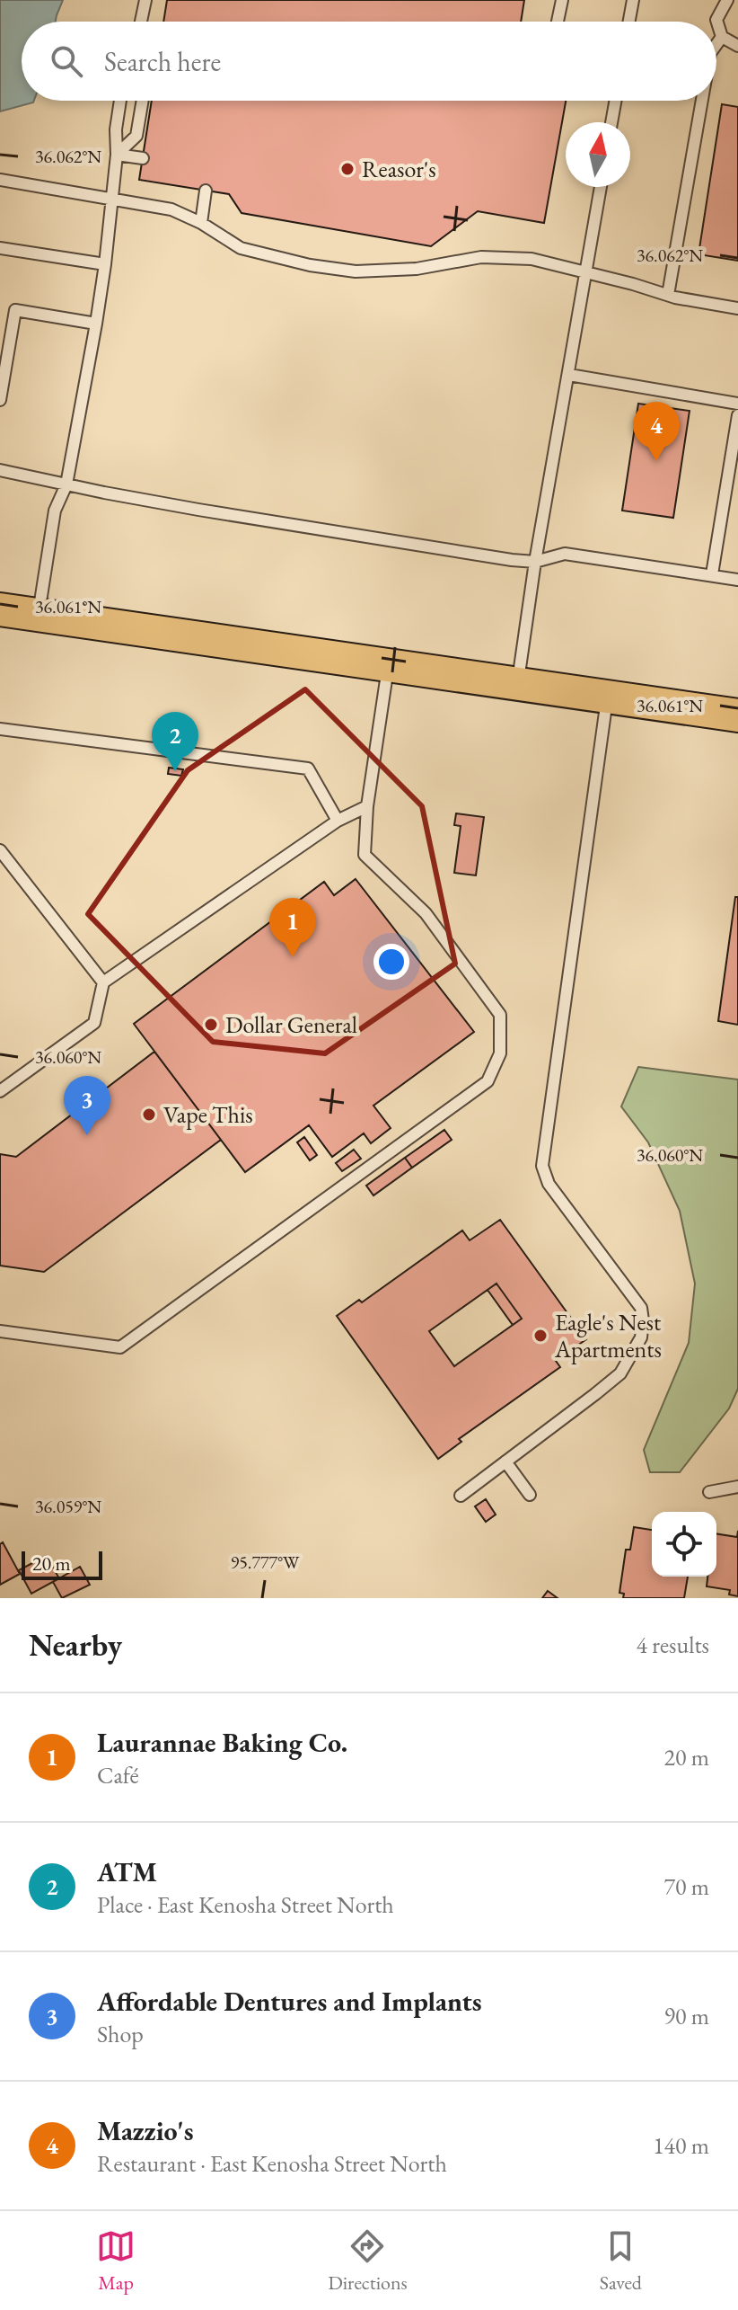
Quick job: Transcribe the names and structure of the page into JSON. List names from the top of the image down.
{
  "places": [
    "Reasor's",
    "Dollar General",
    "Vape This",
    "Eagle's Nest Apartments"
  ],
  "scale_bar": "20 m",
  "north": "top",
  "page": {
    "search": "Search here",
    "pins": [
      "4",
      "2",
      "1",
      "3"
    ],
    "scale": "20 m",
    "heading": ["Nearby", "4 results"],
    "list": [
      {
        "mark": "1",
        "name": "Laurannae Baking Co.",
        "note": "Café",
        "value": "20 m"
      },
      {
        "mark": "2",
        "name": "ATM",
        "note": "Place · East Kenosha Street North",
        "value": "70 m"
      },
      {
        "mark": "3",
        "name": "Affordable Dentures and Implants",
        "note": "Shop",
        "value": "90 m"
      },
      {
        "mark": "4",
        "name": "Mazzio's",
        "note": "Restaurant · East Kenosha Street North",
        "value": "140 m"
      }
    ],
    "nav": ["Map", "Directions", "Saved"]
  },
  "coordinates": [
    "36.062°N",
    "36.061°N",
    "36.060°N",
    "36.059°N",
    "95.777°W"
  ]
}
